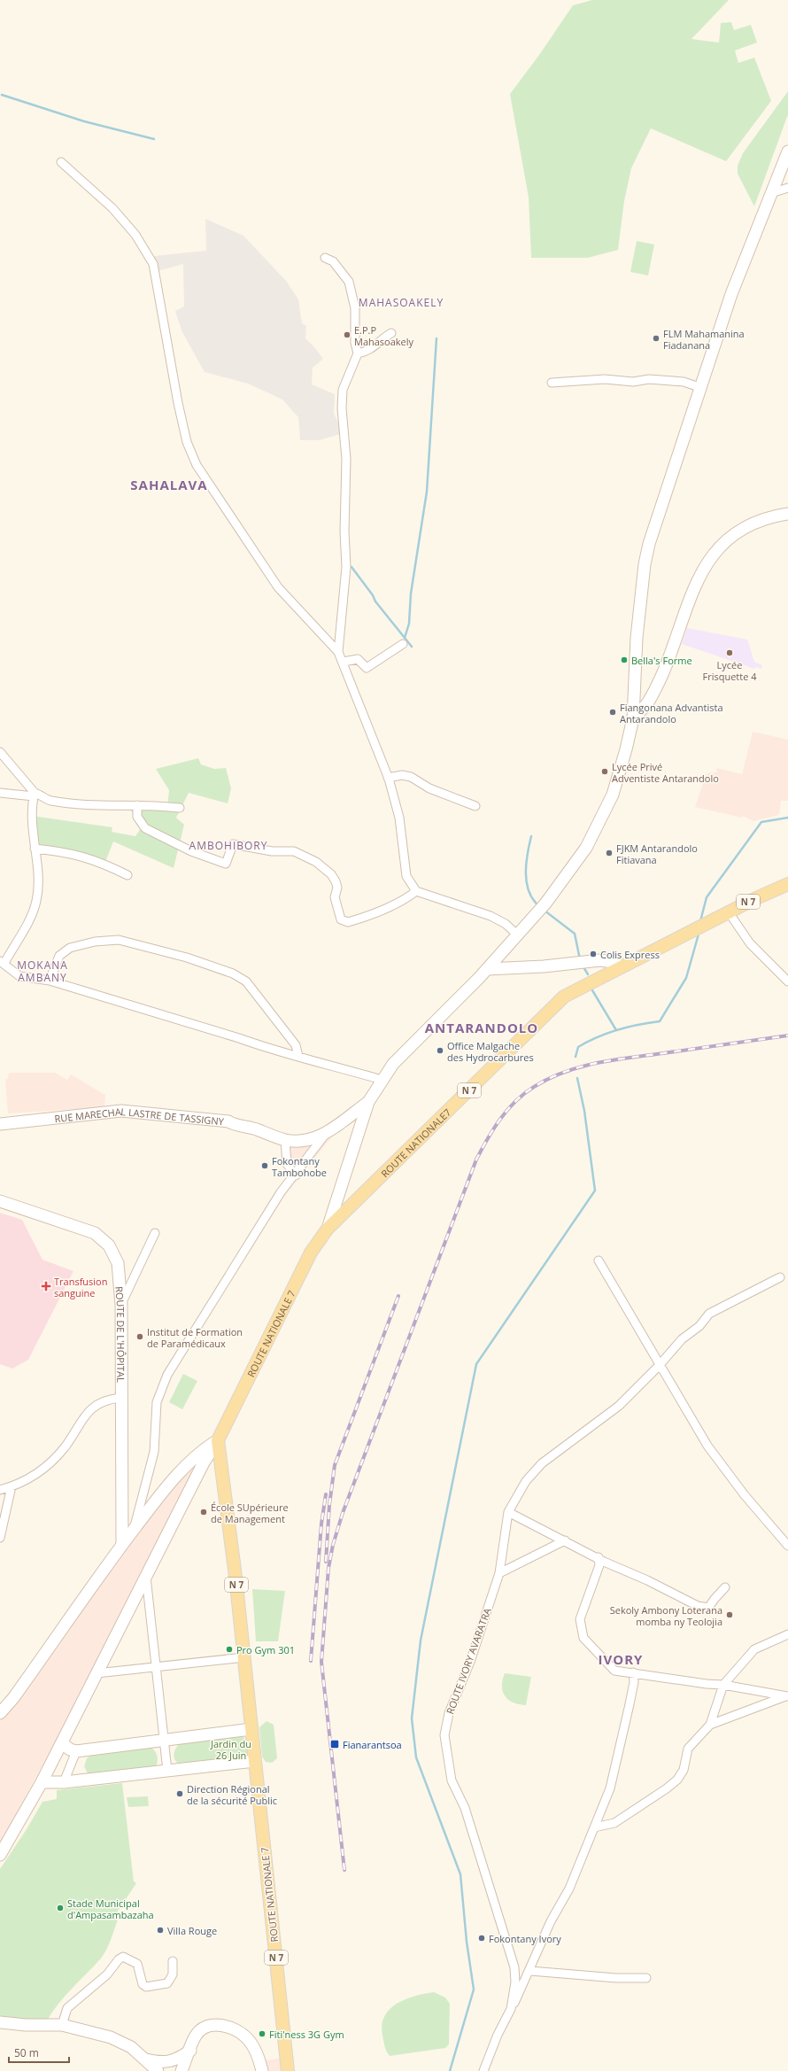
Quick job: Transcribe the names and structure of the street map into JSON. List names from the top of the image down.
{
  "streets": {
    "main road": ["N 7", "ROUTE NATIONALE7", "ROUTE NATIONALE 7"],
    "street": ["RUE MARECHAL LASTRE DE TASSIGNY", "ROUTE DE L'HÔPITAL", "ROUTE IVORY AVARATRA"]
  },
  "crossings": [
    ["N 7", "ROUTE NATIONALE7"],
    ["N 7", "ROUTE NATIONALE 7"],
    ["ROUTE NATIONALE7", "ROUTE NATIONALE 7"]
  ],
  "districts": [
    "MAHASOAKELY",
    "SAHALAVA",
    "AMBOHIBORY",
    "MOKANA AMBANY",
    "ANTARANDOLO",
    "IVORY"
  ],
  "parks": ["Jardin du 26 Juin"],
  "places": {
    "other": [
      "E.P.P Mahasoakely",
      "FLM Mahamanina Fiadanana",
      "Lycée Frisquette 4",
      "Bella's Forme",
      "Fiangonana Advantista Antarandolo",
      "Lycée Privé Adventiste Antarandolo",
      "FJKM Antarandolo Fitiavana",
      "Colis Express",
      "Office Malgache des Hydrocarbures",
      "Fokontany Tambohobe",
      "Institut de Formation de Paramédicaux",
      "École SUpérieure de Management",
      "Sekoly Ambony Loterana momba ny Teolojia",
      "Pro Gym 301",
      "Direction Régional de la sécurité Public",
      "Stade Municipal d'Ampasambazaha",
      "Villa Rouge",
      "Fokontany Ivory",
      "Fiti'ness 3G Gym"
    ],
    "health": ["Transfusion sanguine"],
    "transit": ["Fianarantsoa"]
  },
  "scale_bar": "50 m"
}
